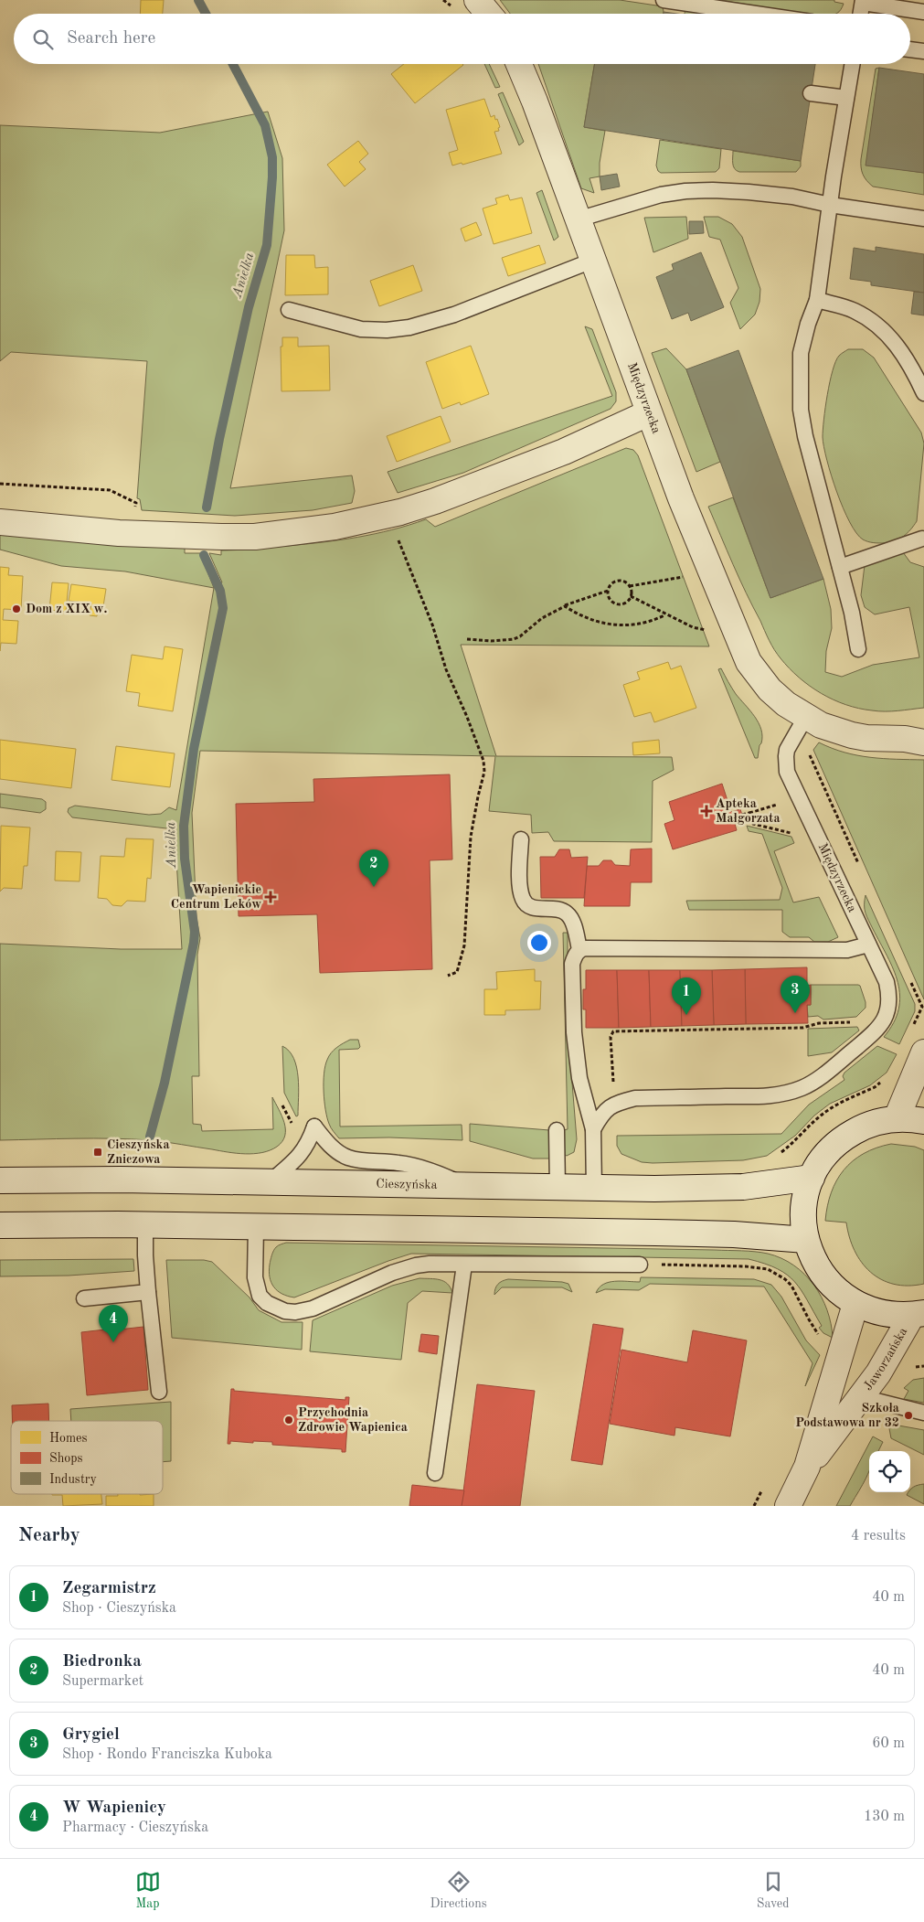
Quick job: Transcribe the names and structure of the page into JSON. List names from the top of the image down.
{
  "streets": {
    "street": ["Międzyrzecka", "Cieszyńska", "Jaworzańska"]
  },
  "water": ["Anielka"],
  "places": {
    "other": ["Dom z XIX w.", "Szkoła Podstawowa nr 32", "Przychodnia Zdrowie Wapienica"],
    "health": ["Apteka Małgorzata", "Wapienickie Centrum Leków"],
    "transit": ["Cieszyńska Zniczowa"]
  },
  "legend": ["Homes", "Shops", "Industry"],
  "page": {
    "search": "Search here",
    "pins": [
      "2",
      "3",
      "1",
      "4"
    ],
    "heading": ["Nearby", "4 results"],
    "list": [
      {
        "mark": "1",
        "name": "Zegarmistrz",
        "note": "Shop · Cieszyńska",
        "value": "40 m"
      },
      {
        "mark": "2",
        "name": "Biedronka",
        "note": "Supermarket",
        "value": "40 m"
      },
      {
        "mark": "3",
        "name": "Grygiel",
        "note": "Shop · Rondo Franciszka Kuboka",
        "value": "60 m"
      },
      {
        "mark": "4",
        "name": "W Wapienicy",
        "note": "Pharmacy · Cieszyńska",
        "value": "130 m"
      }
    ],
    "nav": ["Map", "Directions", "Saved"]
  }
}
